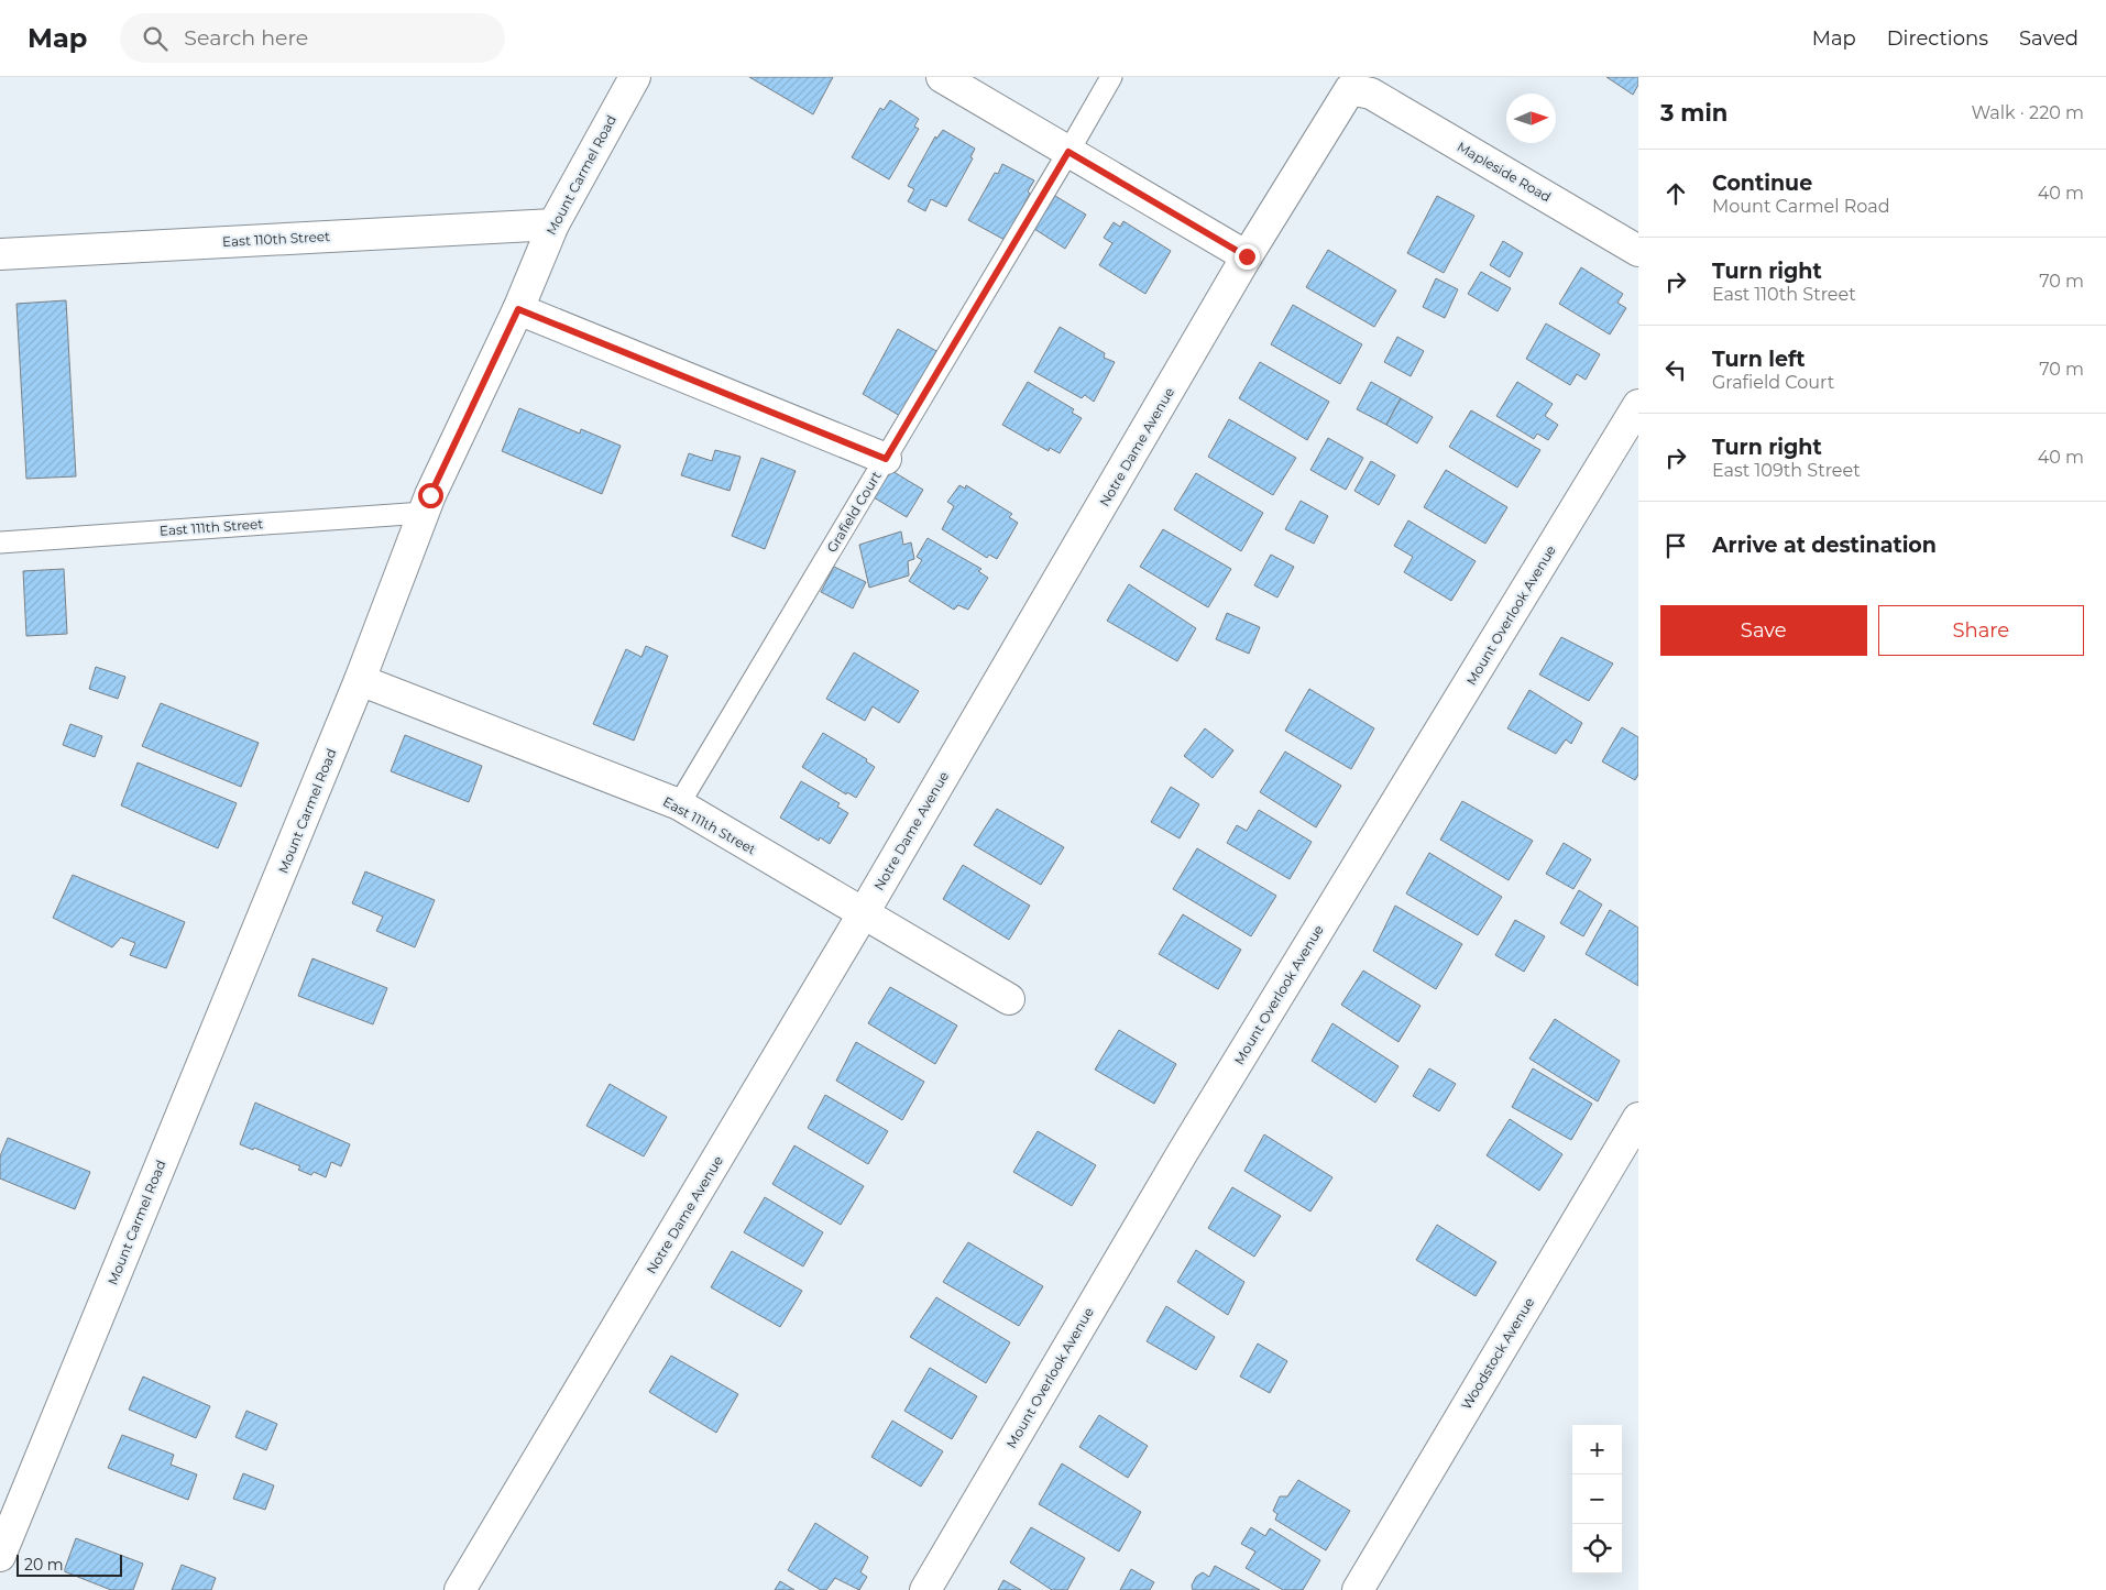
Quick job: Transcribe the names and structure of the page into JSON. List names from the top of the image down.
{
  "streets": {
    "street": [
      "Mapleside Road",
      "Mount Carmel Road",
      "East 110th Street",
      "Notre Dame Avenue",
      "East 111th Street",
      "Mount Overlook Avenue",
      "Woodstock Avenue"
    ],
    "lane": ["Grafield Court"]
  },
  "crossings": [
    ["Mapleside Road", "Notre Dame Avenue"],
    ["Mount Carmel Road", "East 110th Street"],
    ["Mount Carmel Road", "East 111th Street"],
    ["Notre Dame Avenue", "East 111th Street"],
    ["Grafield Court", "East 111th Street"]
  ],
  "scale_bar": "20 m",
  "north": "right",
  "page": {
    "header": "Map",
    "search": "Search here",
    "nav": ["Map", "Directions", "Saved"],
    "heading": ["3 min", "Walk · 220 m"],
    "list": [
      ["Continue", "Mount Carmel Road", "40 m"],
      ["Turn right", "East 110th Street", "70 m"],
      ["Turn left", "Grafield Court", "70 m"],
      ["Turn right", "East 109th Street", "40 m"],
      "Arrive at destination"
    ],
    "buttons": ["Save", "Share"],
    "map_buttons": ["+", "−"],
    "scale": "20 m"
  }
}
